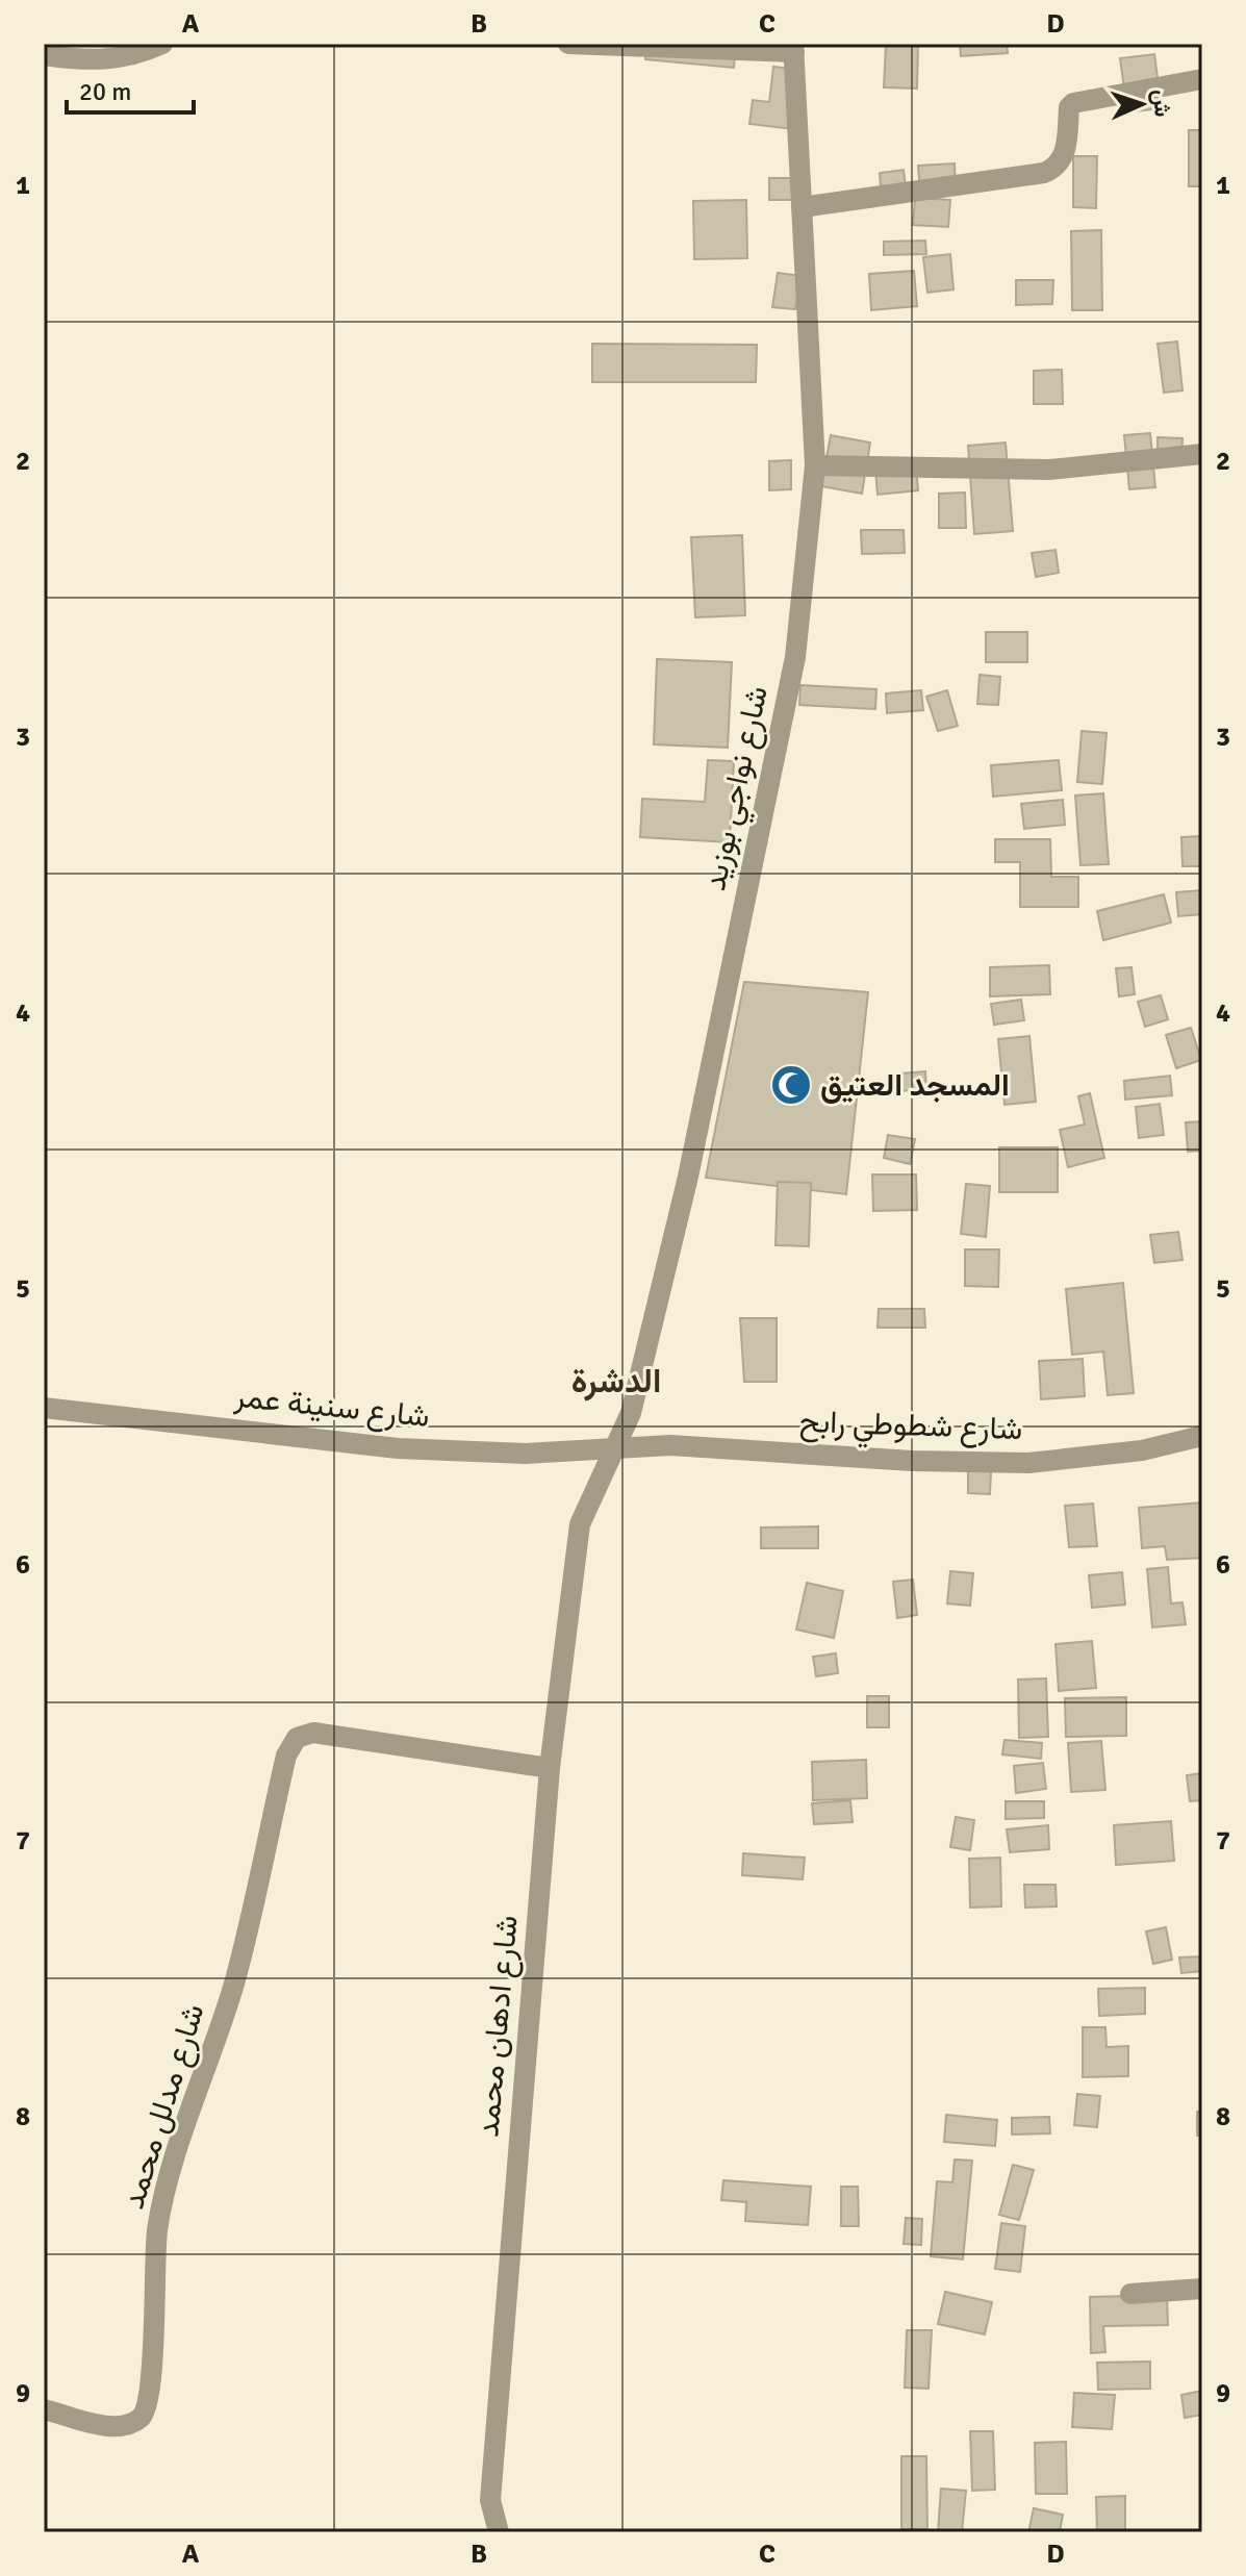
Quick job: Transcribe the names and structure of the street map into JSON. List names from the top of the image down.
{
  "streets": {
    "street": [
      "شارع نواجي بوزيد",
      "شارع سنينة عمر",
      "شارع شطوطي رابح",
      "شارع ادهان محمد",
      "شارع مدلل محمد"
    ]
  },
  "crossings": [
    ["شارع نواجي بوزيد", "شارع سنينة عمر"],
    ["شارع نواجي بوزيد", "شارع شطوطي رابح"],
    ["شارع نواجي بوزيد", "شارع ادهان محمد"],
    ["شارع سنينة عمر", "شارع شطوطي رابح"],
    ["شارع ادهان محمد", "شارع مدلل محمد"]
  ],
  "districts": ["الدشرة"],
  "places": {
    "mosque": ["المسجد العتيق"]
  },
  "scale_bar": "20 m",
  "north": "right",
  "grid": {
    "columns": [
      "A",
      "B",
      "C",
      "D"
    ],
    "rows": [
      "1",
      "2",
      "3",
      "4",
      "5",
      "6",
      "7",
      "8",
      "9"
    ]
  }
}
